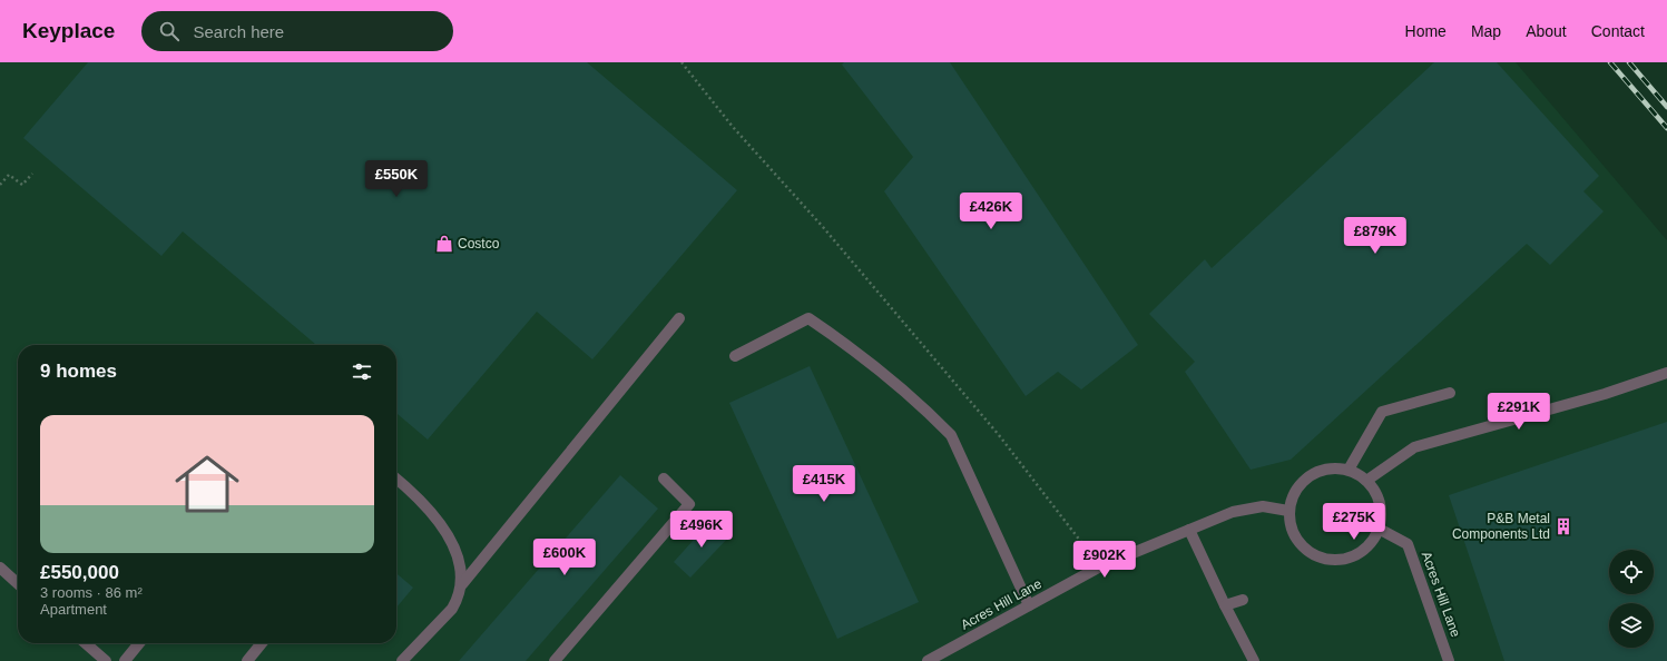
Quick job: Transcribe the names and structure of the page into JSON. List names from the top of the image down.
{
  "streets": {
    "street": ["Acres Hill Lane"]
  },
  "places": {
    "shop": ["Costco"],
    "building": ["P&B Metal Components Ltd"]
  },
  "page": {
    "header": "Keyplace",
    "search": "Search here",
    "nav": [
      "Home",
      "Map",
      "About",
      "Contact"
    ],
    "price": [
      "£550K",
      "£426K",
      "£879K",
      "£291K",
      "£415K",
      "£275K",
      "£496K",
      "£600K",
      "£902K"
    ],
    "heading": "9 homes",
    "list": [
      {
        "name": "£550,000",
        "note": "3 rooms · 86 m² · Apartment"
      }
    ]
  }
}
